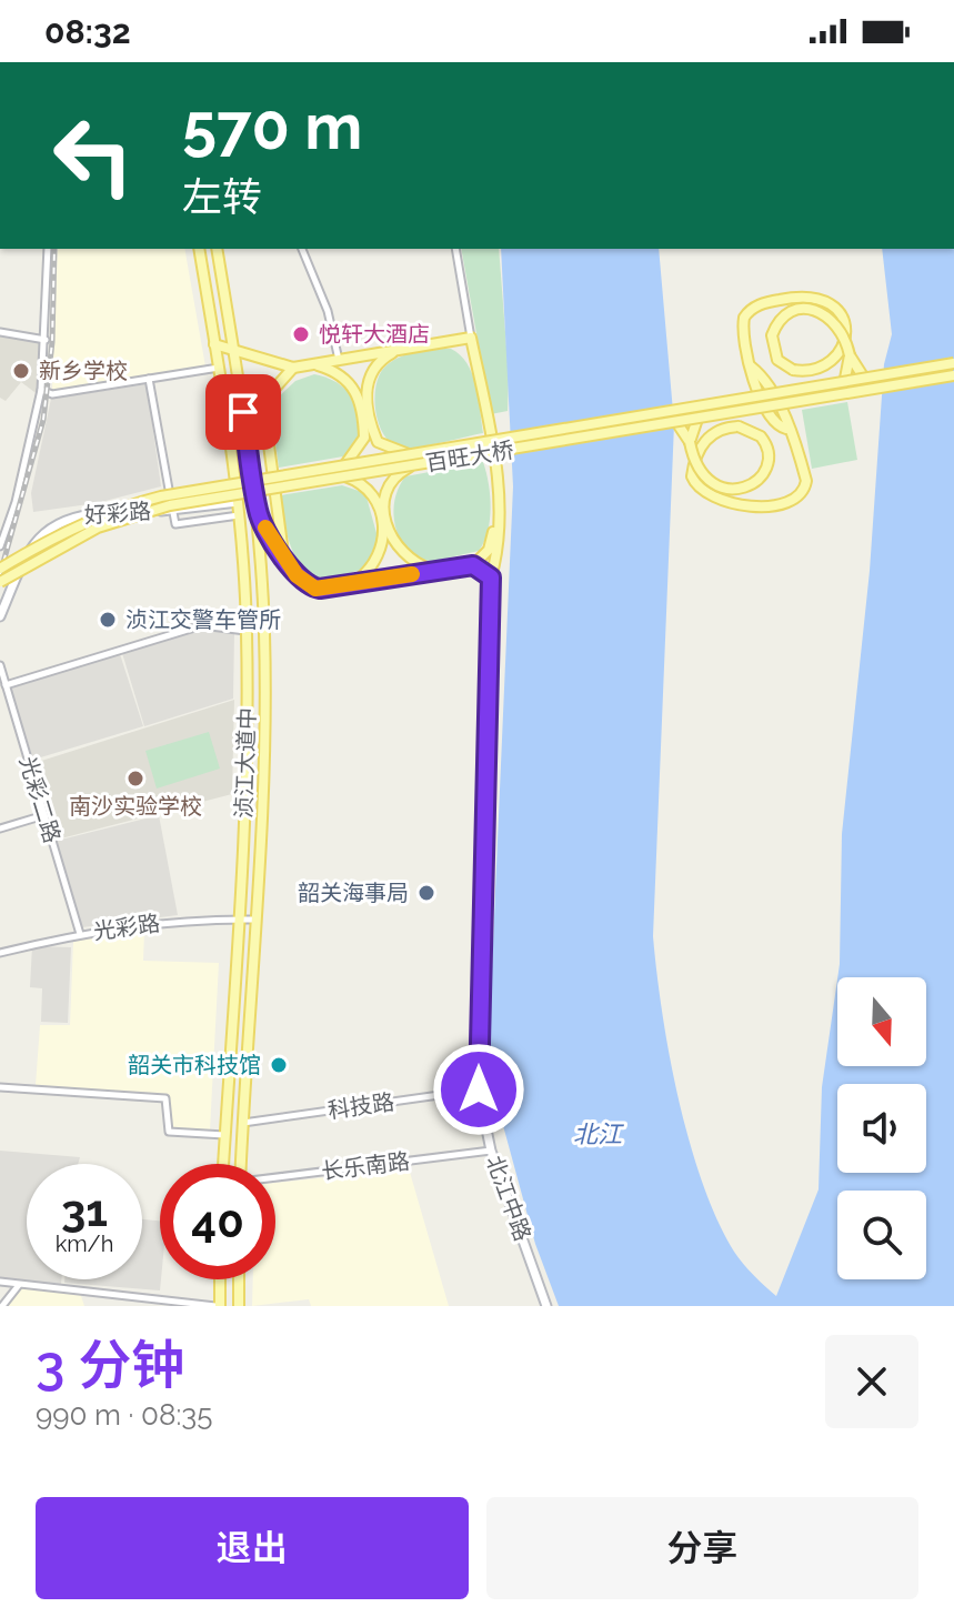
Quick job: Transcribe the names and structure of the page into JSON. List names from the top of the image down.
{
  "streets": {
    "main road": ["百旺大桥", "浈江大道中"],
    "street": [
      "好彩路",
      "光彩二路",
      "光彩路",
      "科技路",
      "长乐南路",
      "北江中路"
    ]
  },
  "crossings": [
    ["好彩路", "浈江大道中"],
    ["浈江大道中", "光彩路"],
    ["浈江大道中", "科技路"],
    ["光彩二路", "光彩路"],
    ["科技路", "北江中路"],
    ["长乐南路", "北江中路"]
  ],
  "water": ["北江"],
  "places": [
    "悦轩大酒店",
    "新乡学校",
    "浈江交警车管所",
    "南沙实验学校",
    "韶关海事局",
    "韶关市科技馆"
  ],
  "north": "bottom",
  "page": {
    "status": "08:32",
    "turn": ["570 m", "左转"],
    "speed": "31 km/h",
    "limit": "40",
    "heading": ["3 分钟", "990 m · 08:35"],
    "buttons": ["退出", "分享"]
  }
}
